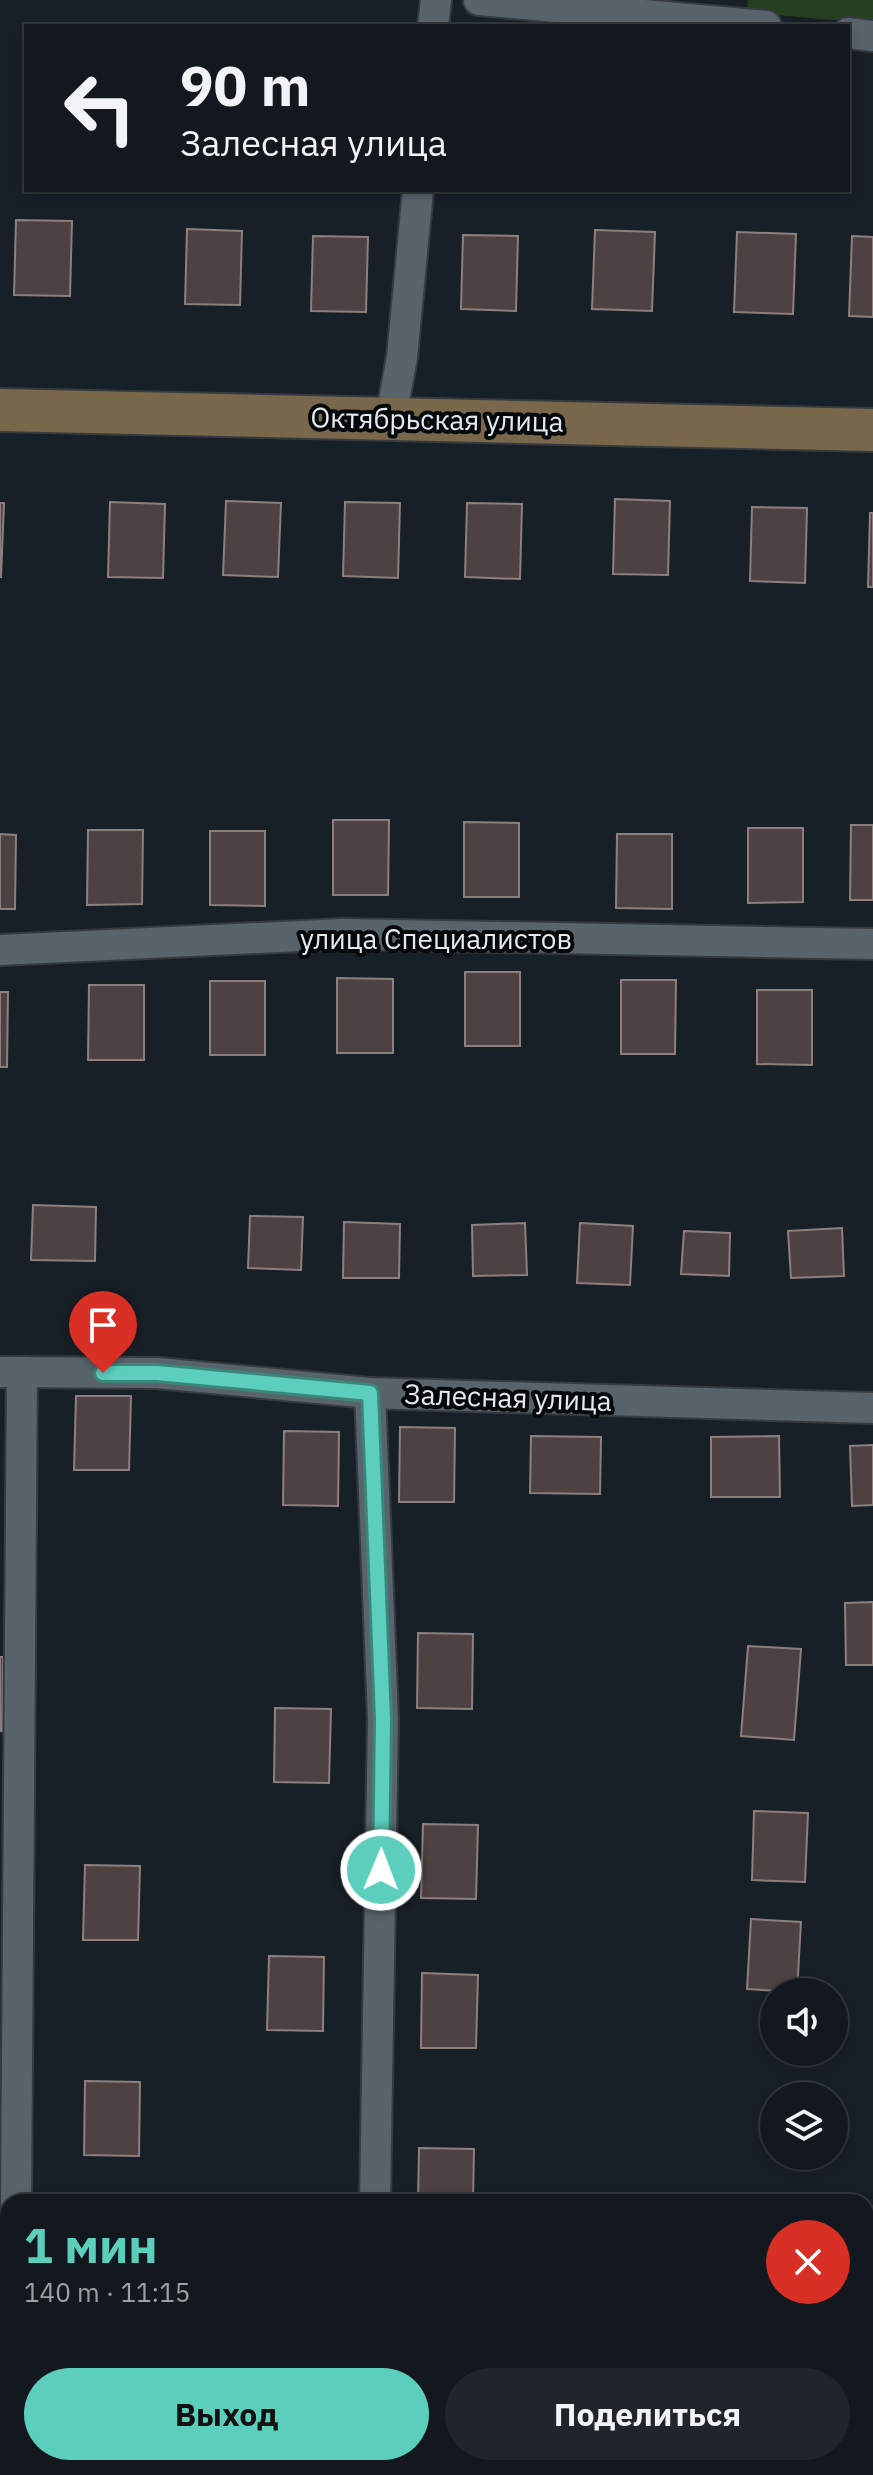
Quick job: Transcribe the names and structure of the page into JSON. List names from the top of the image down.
{
  "streets": {
    "main road": ["Октябрьская улица"],
    "street": ["улица Специалистов", "Залесная улица"]
  },
  "page": {
    "turn": ["90 m", "Залесная улица"],
    "heading": ["1 мин", "140 m · 11:15"],
    "buttons": ["Выход", "Поделиться"]
  }
}
